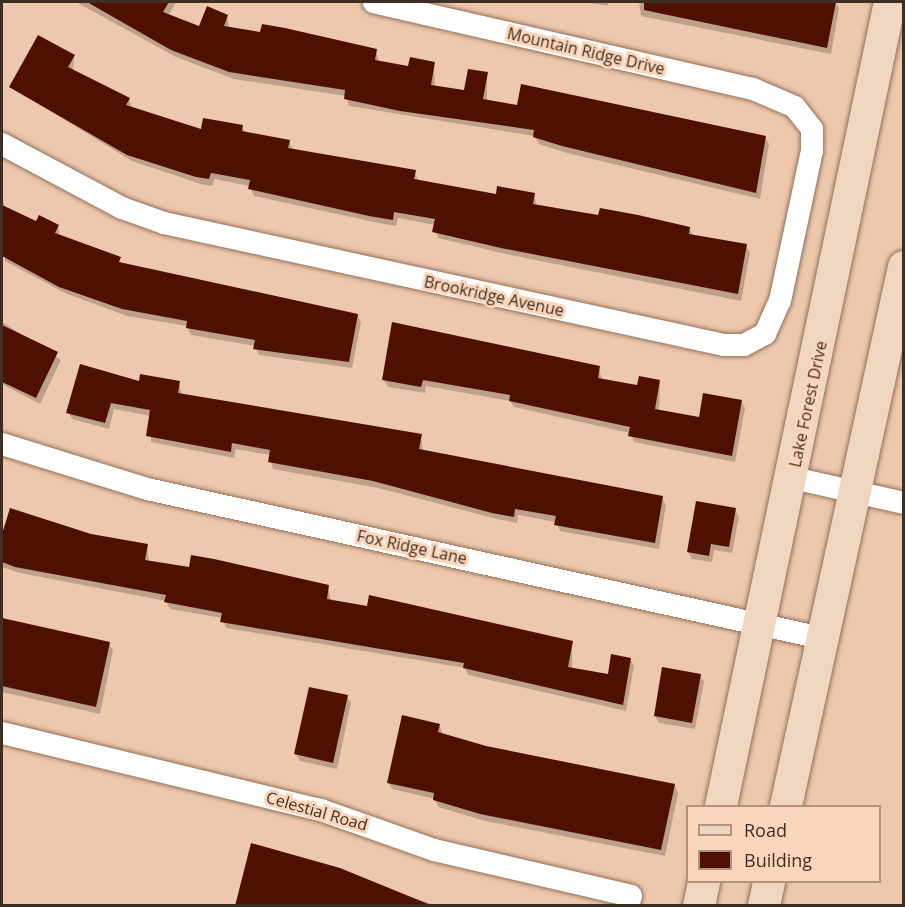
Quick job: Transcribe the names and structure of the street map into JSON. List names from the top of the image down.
{
  "streets": {
    "main road": ["Lake Forest Drive"],
    "street": [
      "Mountain Ridge Drive",
      "Brookridge Avenue",
      "Fox Ridge Lane",
      "Celestial Road"
    ]
  },
  "crossings": [
    ["Mountain Ridge Drive", "Brookridge Avenue"],
    ["Lake Forest Drive", "Fox Ridge Lane"]
  ],
  "legend": ["Road", "Building"]
}
